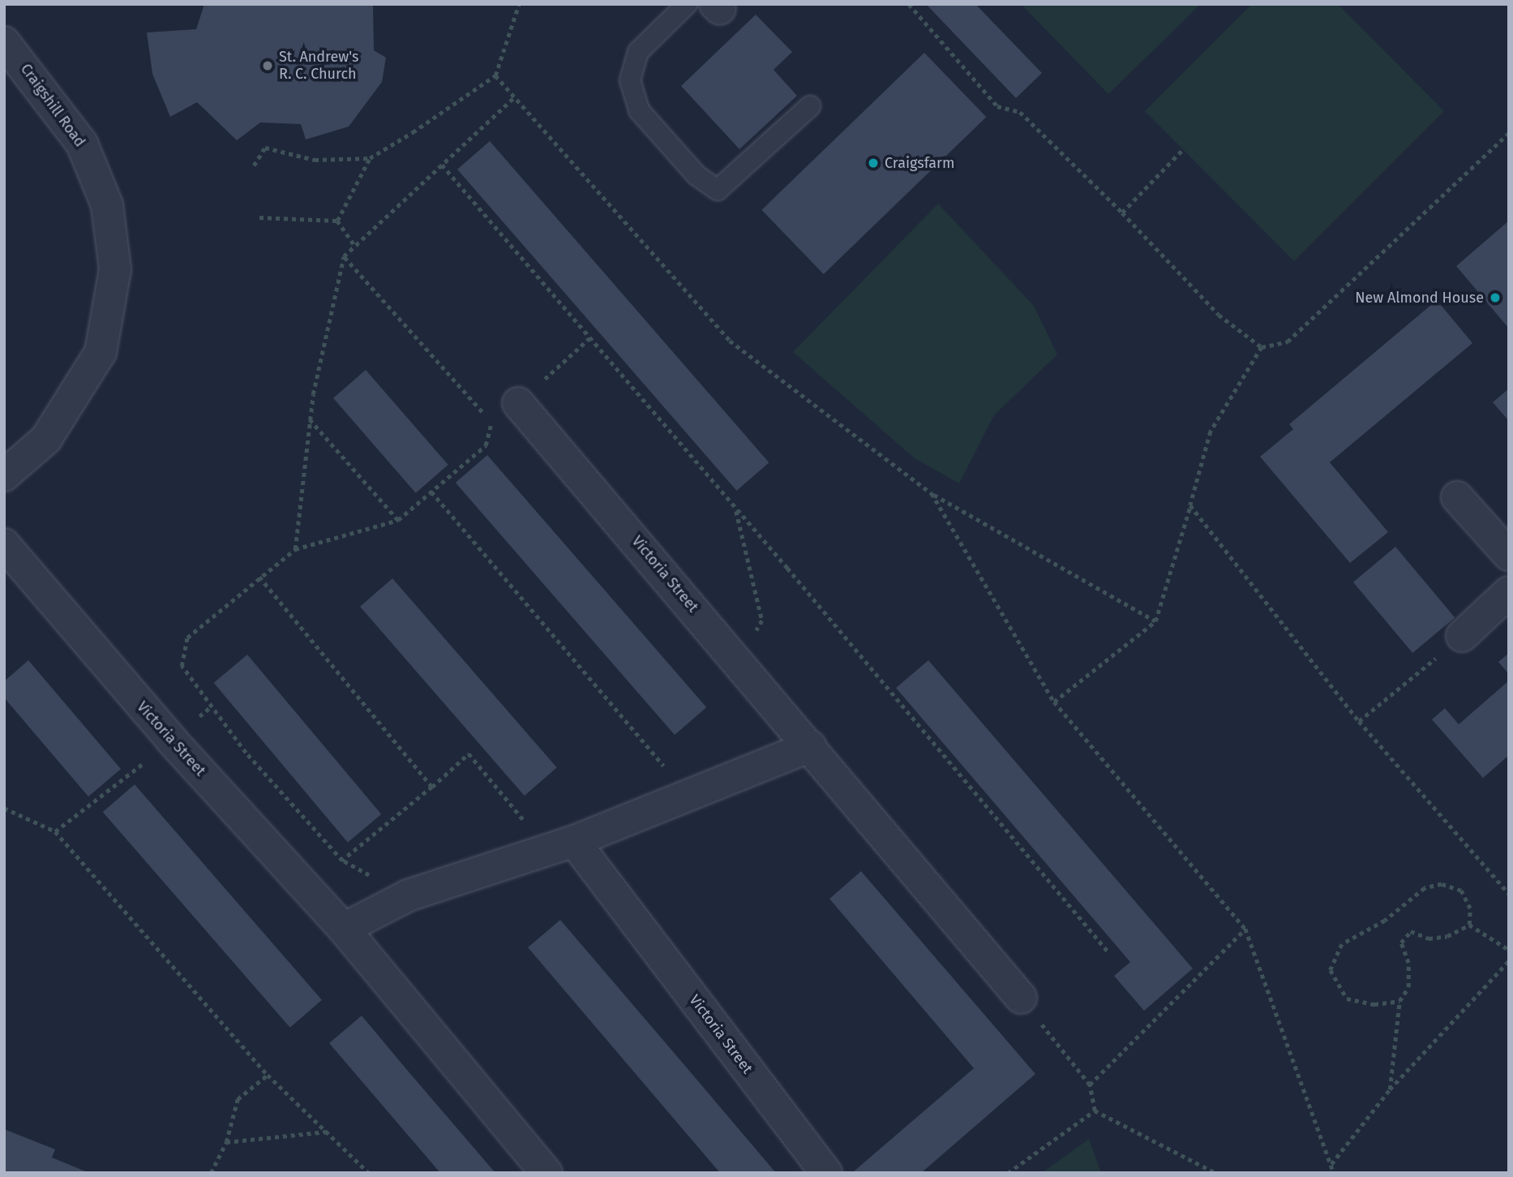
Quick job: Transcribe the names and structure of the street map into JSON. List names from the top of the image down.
{
  "streets": {
    "street": ["Craigshill Road", "Victoria Street"]
  },
  "places": ["St. Andrew's R. C. Church", "Craigsfarm", "New Almond House"]
}
